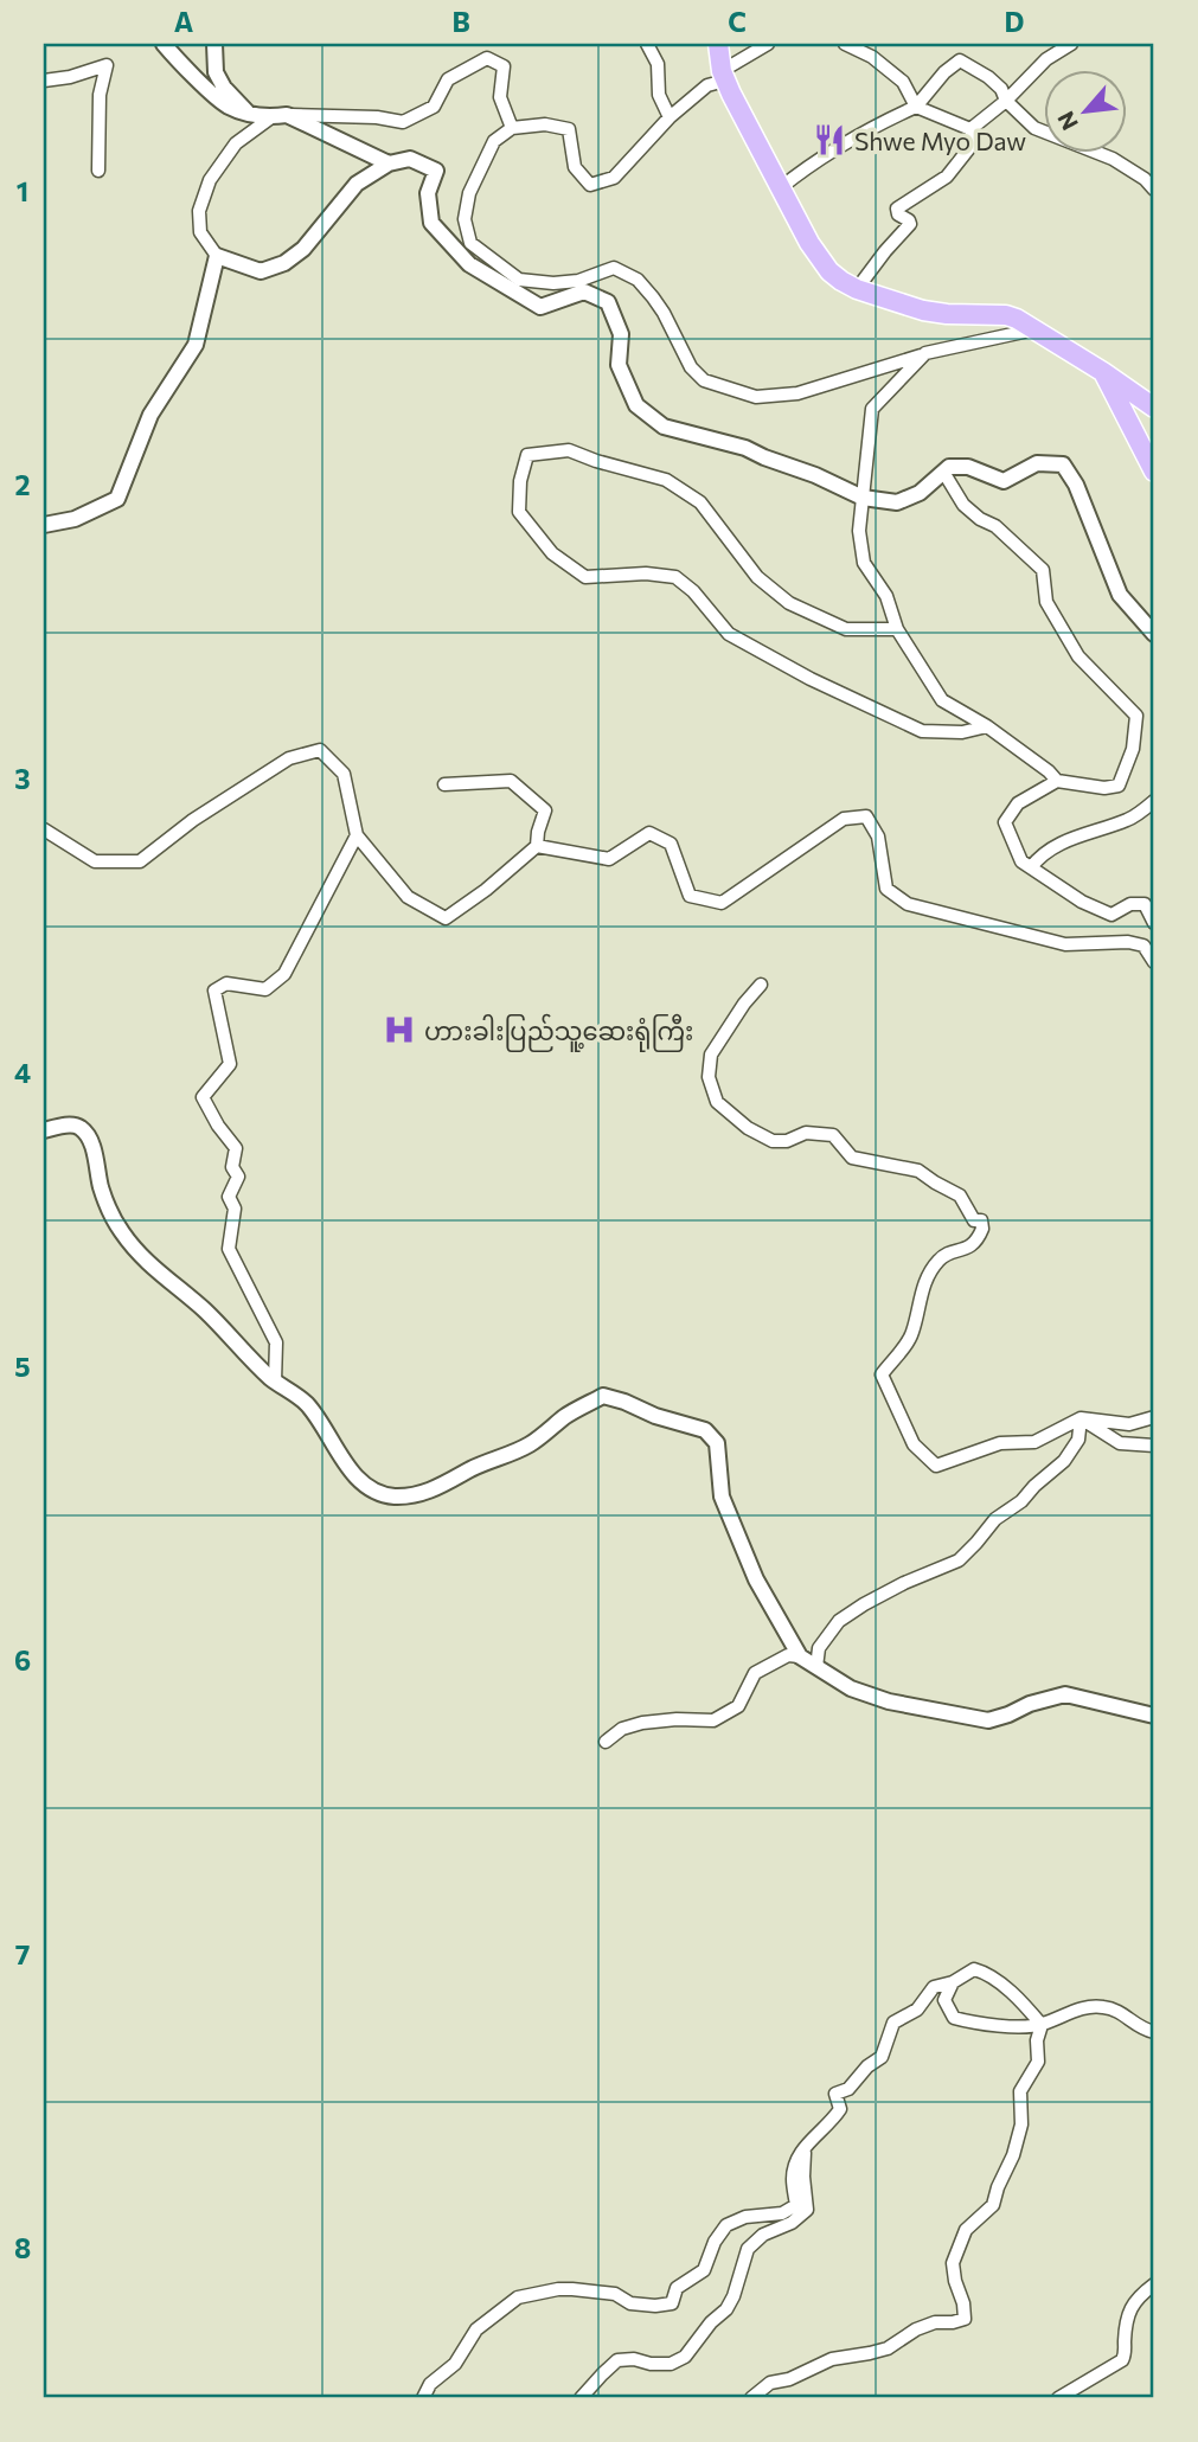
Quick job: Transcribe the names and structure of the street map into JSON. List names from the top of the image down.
{
  "places": {
    "restaurant": ["Shwe Myo Daw"],
    "hospital": ["ဟားခါးပြည်သူ့ဆေးရုံကြီး"]
  },
  "north": "bottom left",
  "grid": {
    "columns": [
      "A",
      "B",
      "C",
      "D"
    ],
    "rows": [
      "1",
      "2",
      "3",
      "4",
      "5",
      "6",
      "7",
      "8"
    ]
  }
}
